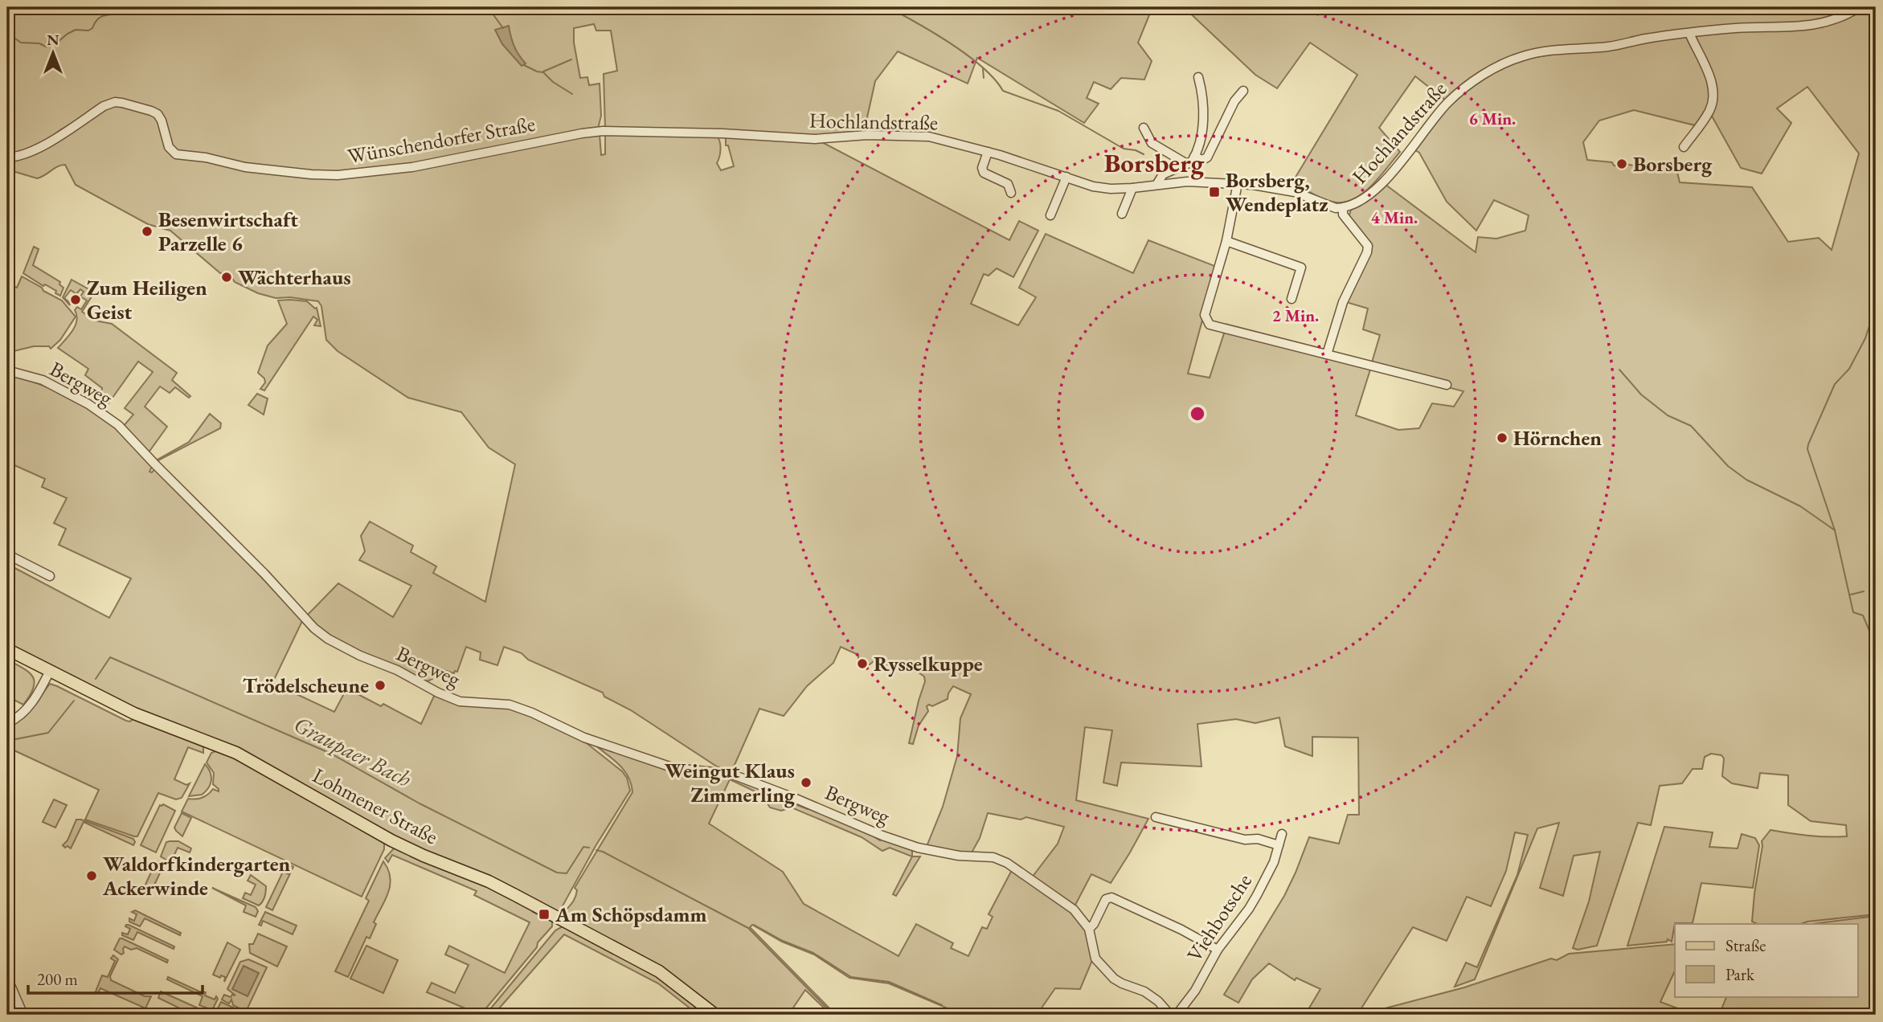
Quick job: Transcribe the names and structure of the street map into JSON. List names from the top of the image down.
{
  "streets": {
    "main road": ["Lohmener Straße"],
    "street": [
      "Hochlandstraße",
      "Wünschendorfer Straße",
      "Bergweg",
      "Viehbotsche"
    ]
  },
  "crossings": [
    ["Hochlandstraße", "Wünschendorfer Straße"]
  ],
  "districts": ["Borsberg"],
  "water": ["Graupaer Bach"],
  "places": {
    "other": [
      "Borsberg",
      "Besenwirtschaft Parzelle 6",
      "Wächterhaus",
      "Zum Heiligen Geist",
      "Hörnchen",
      "Rysselkuppe",
      "Trödelscheune",
      "Weingut Klaus Zimmerling",
      "Waldorfkindergarten Ackerwinde"
    ],
    "transit": ["Borsberg, Wendeplatz", "Am Schöpsdamm"]
  },
  "legend": ["Straße", "Park"],
  "scale_bar": "200 m",
  "north": "top",
  "rings": ["6 Min.", "4 Min.", "2 Min."]
}
